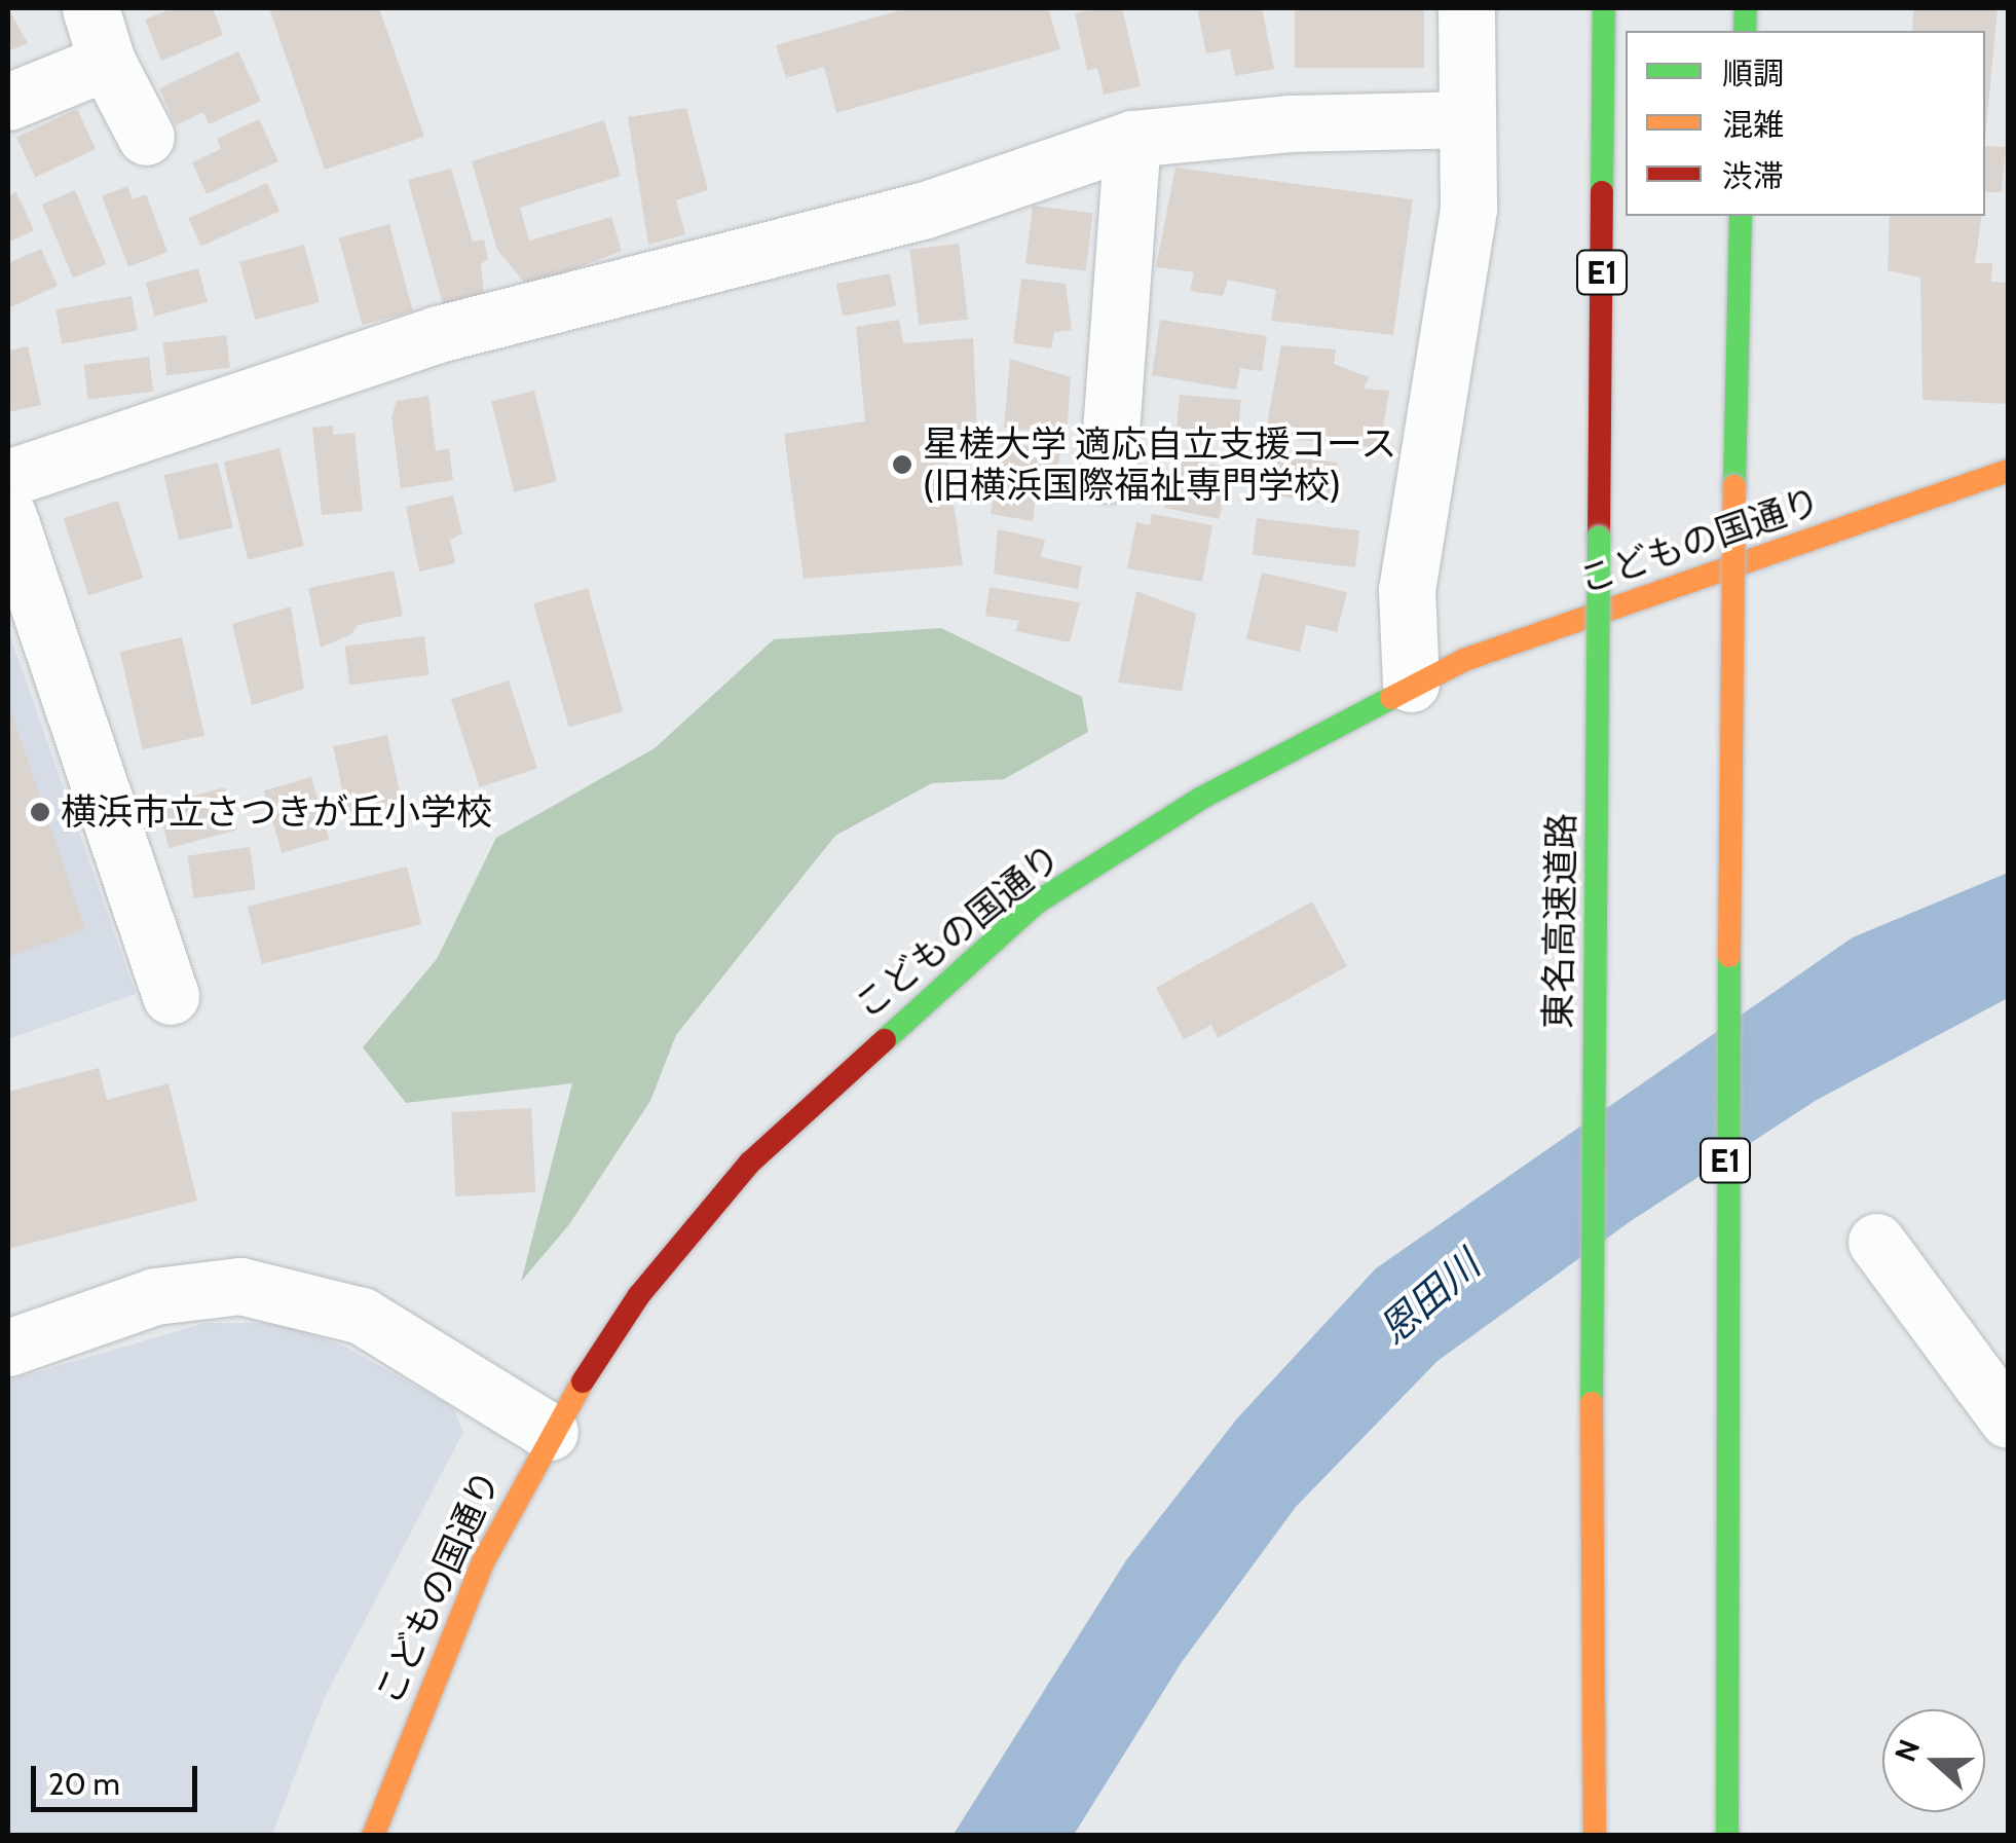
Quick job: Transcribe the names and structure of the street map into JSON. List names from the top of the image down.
{
  "streets": {
    "main road": ["E1", "こどもの国通り", "東名高速道路"]
  },
  "water": ["恩田川"],
  "places": ["星槎大学 適応自立支援コース (旧横浜国際福祉専門学校)", "横浜市立さつきが丘小学校"],
  "legend": ["順調", "混雑", "渋滞"],
  "scale_bar": "20 m",
  "north": "left"
}
